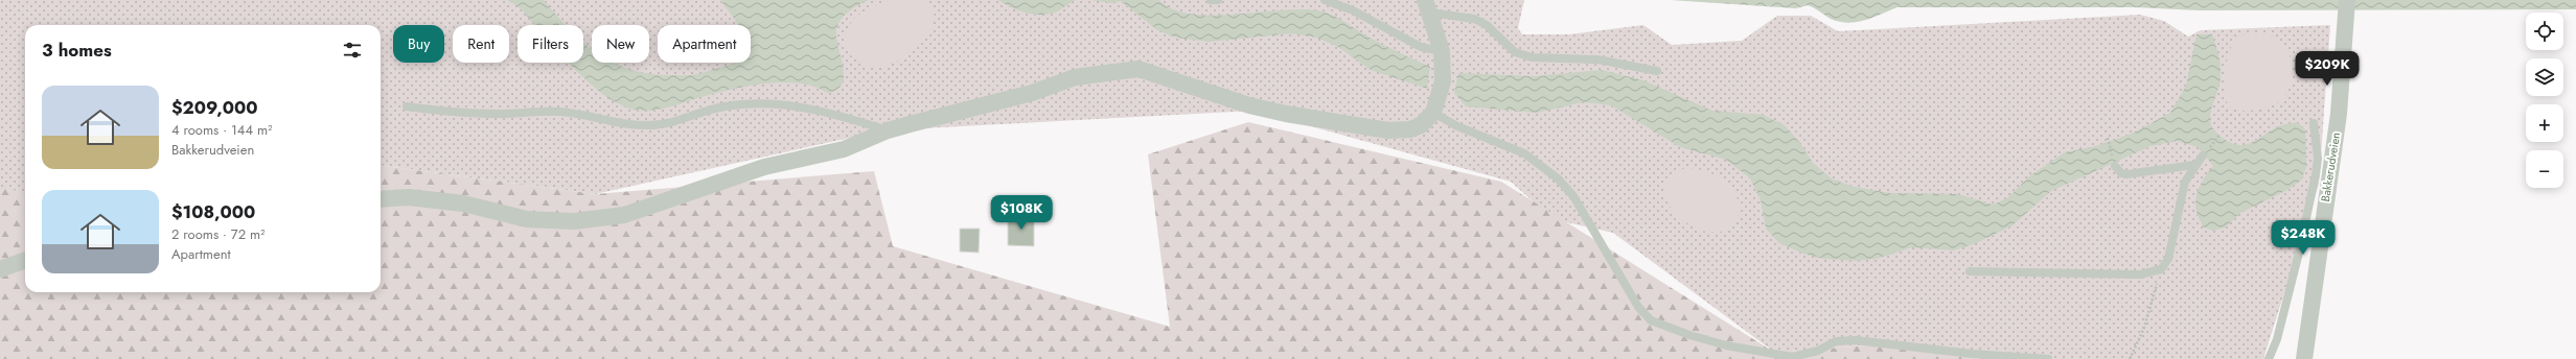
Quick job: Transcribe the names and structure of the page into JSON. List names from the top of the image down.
{
  "streets": {
    "street": ["Bakkerudveien"]
  },
  "page": {
    "map_buttons": ["+", "−"],
    "chip": [
      "Buy",
      "Rent",
      "Filters",
      "New",
      "Apartment"
    ],
    "heading": "3 homes",
    "price": ["$209K", "$108K", "$248K"],
    "list": [
      {
        "name": "$209,000",
        "note": "4 rooms · 144 m² · Bakkerudveien"
      },
      {
        "name": "$108,000",
        "note": "2 rooms · 72 m² · Apartment"
      }
    ]
  }
}
